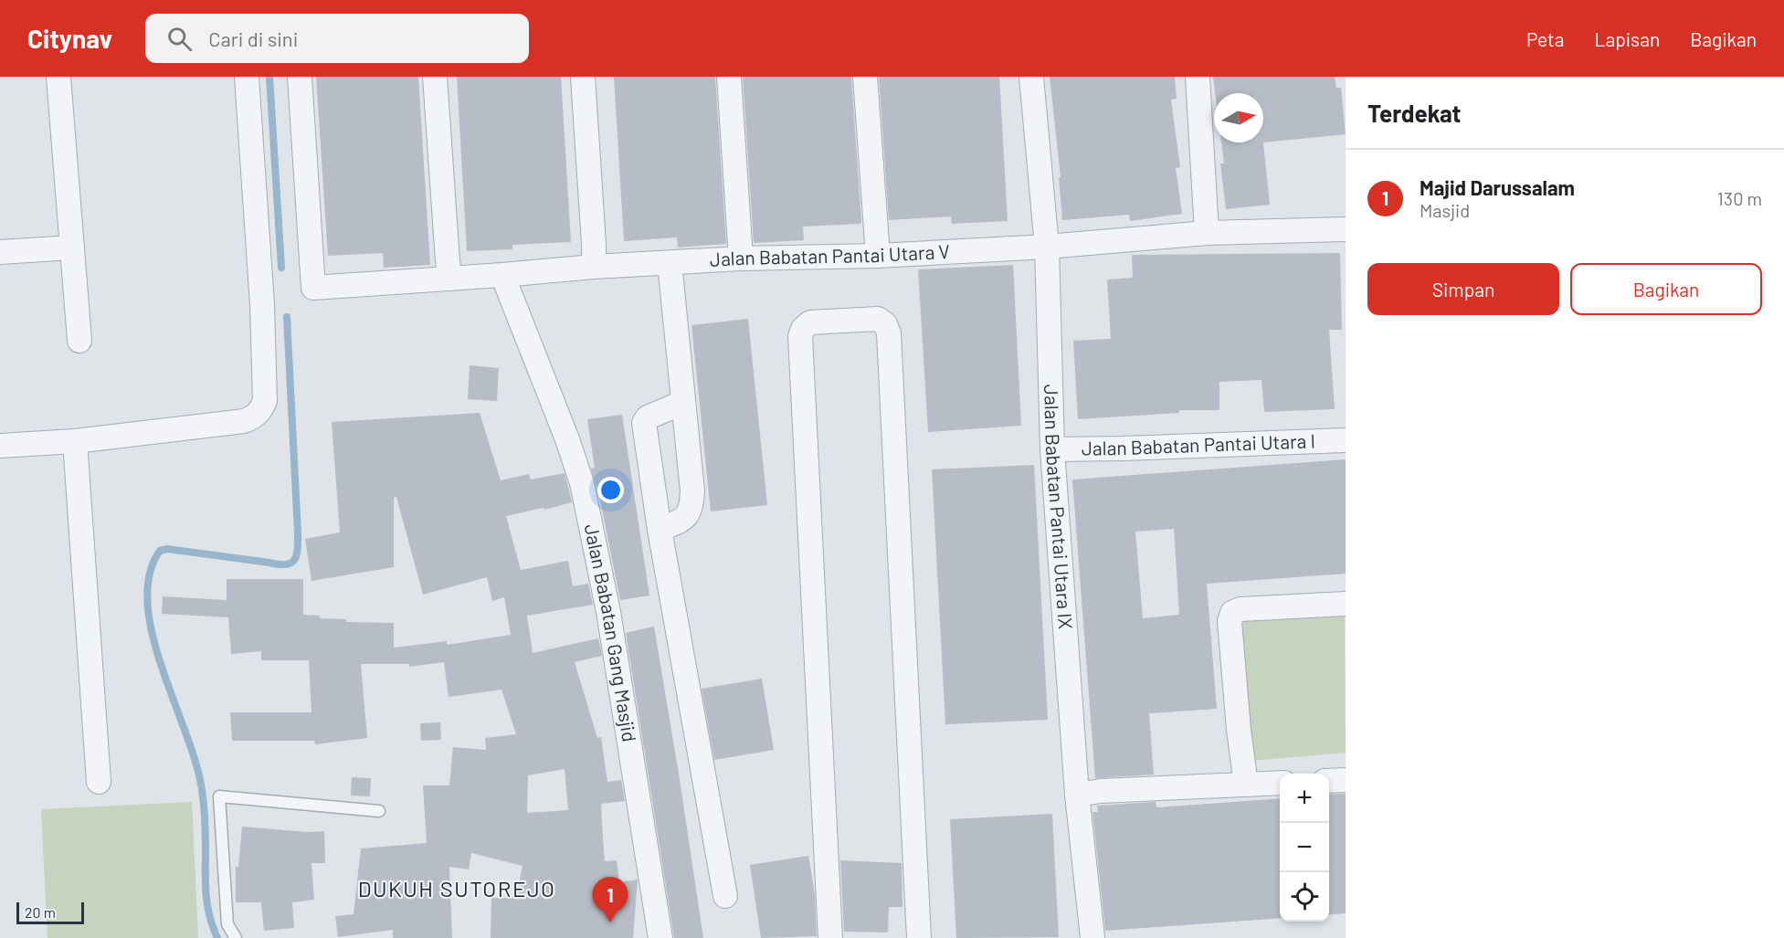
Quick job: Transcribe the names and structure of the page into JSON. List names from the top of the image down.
{
  "streets": {
    "street": [
      "Jalan Babatan Pantai Utara V",
      "Jalan Babatan Pantai Utara I",
      "Jalan Babatan Pantai Utara IX",
      "Jalan Babatan Gang Masjid"
    ]
  },
  "crossings": [
    ["Jalan Babatan Pantai Utara V", "Jalan Babatan Pantai Utara IX"],
    ["Jalan Babatan Pantai Utara V", "Jalan Babatan Gang Masjid"],
    ["Jalan Babatan Pantai Utara I", "Jalan Babatan Pantai Utara IX"]
  ],
  "districts": ["DUKUH SUTOREJO"],
  "scale_bar": "20 m",
  "north": "right",
  "page": {
    "header": "Citynav",
    "search": "Cari di sini",
    "nav": ["Peta", "Lapisan", "Bagikan"],
    "heading": "Terdekat",
    "list": [
      {
        "mark": "1",
        "name": "Majid Darussalam",
        "note": "Masjid",
        "value": "130 m"
      }
    ],
    "buttons": ["Simpan", "Bagikan"],
    "map_buttons": ["+", "−"],
    "pins": "1",
    "scale": "20 m"
  }
}
